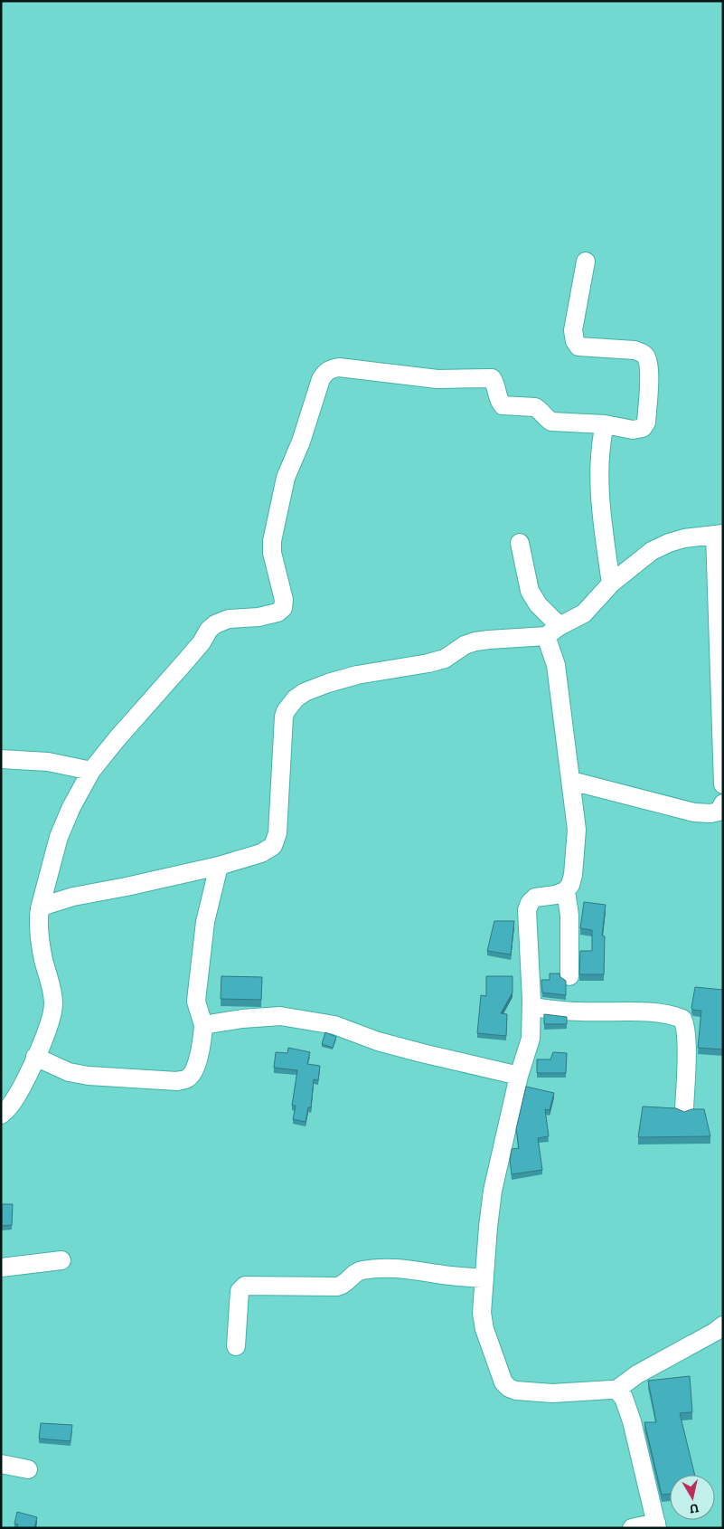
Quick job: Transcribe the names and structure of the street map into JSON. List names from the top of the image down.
{
  "north": "bottom"
}
